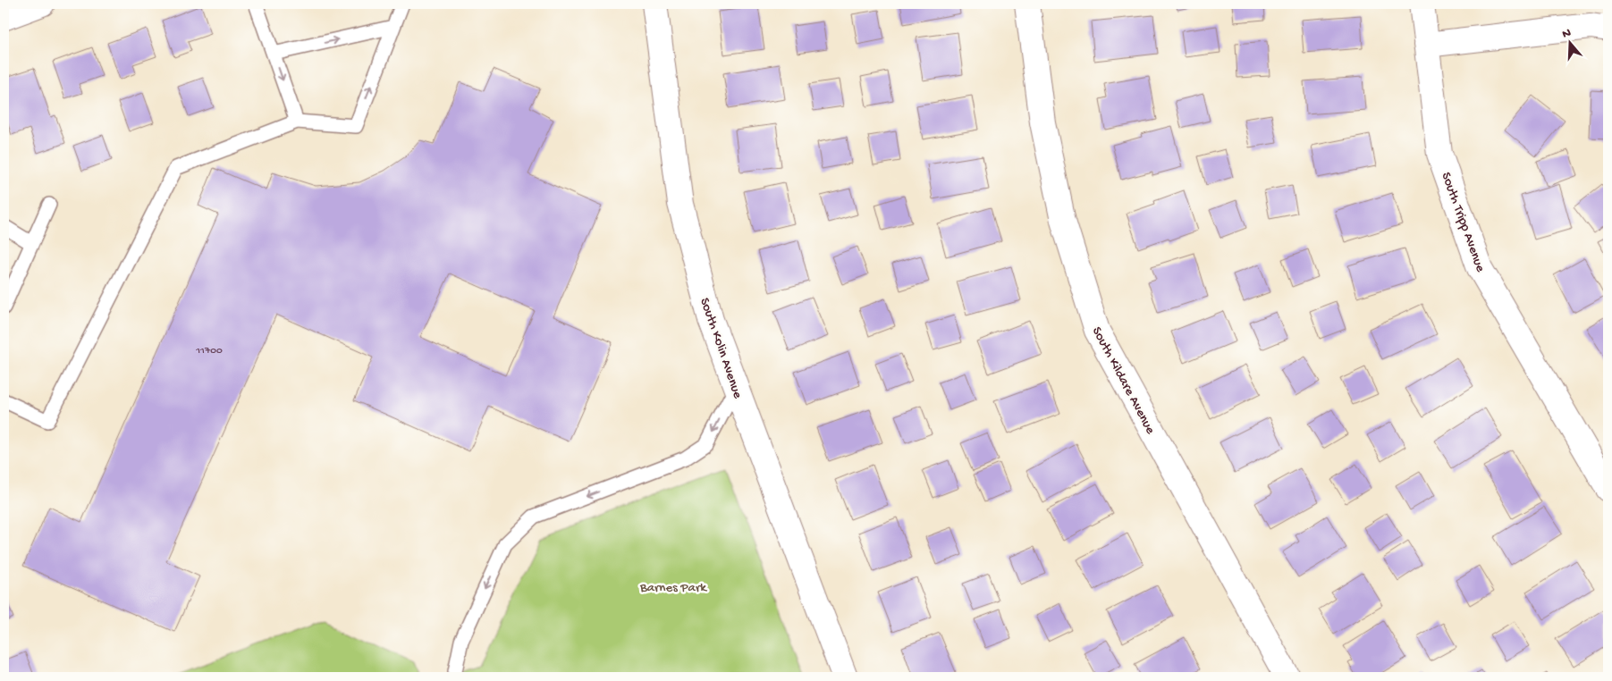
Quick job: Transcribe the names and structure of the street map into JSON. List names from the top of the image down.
{
  "streets": {
    "street": ["South Tripp Avenue", "South Kolin Avenue", "South Kildare Avenue"]
  },
  "parks": ["Barnes Park"],
  "house_numbers": ["11700"],
  "north": "top"
}
